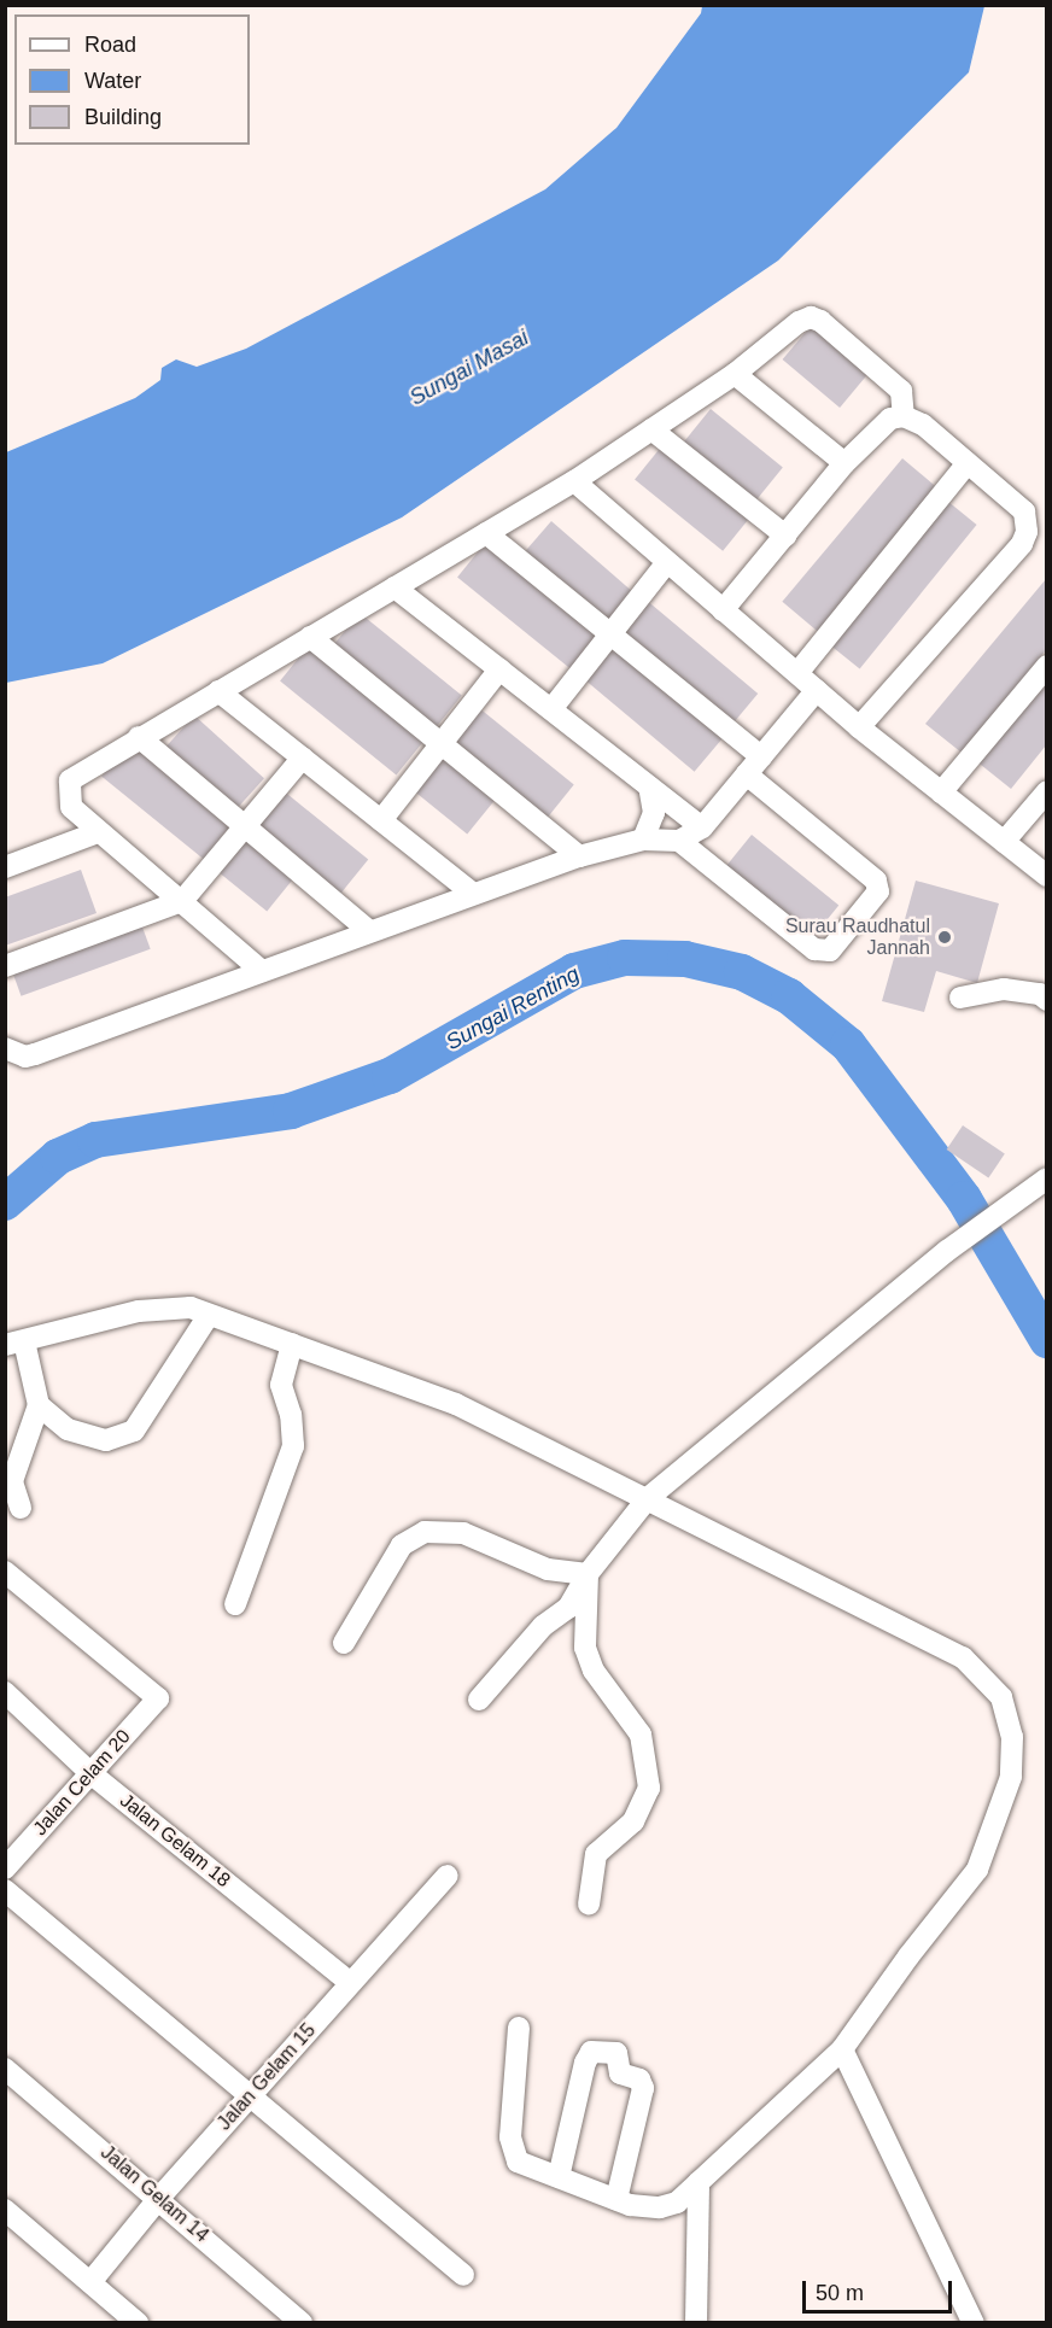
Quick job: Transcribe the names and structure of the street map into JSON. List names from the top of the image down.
{
  "streets": {
    "street": [
      "Jalan Celam 20",
      "Jalan Gelam 18",
      "Jalan Gelam 15",
      "Jalan Gelam 14"
    ]
  },
  "crossings": [
    ["Jalan Celam 20", "Jalan Gelam 18"],
    ["Jalan Gelam 18", "Jalan Gelam 15"],
    ["Jalan Gelam 15", "Jalan Gelam 14"]
  ],
  "water": ["Sungai Masai", "Sungai Renting"],
  "places": ["Surau Raudhatul Jannah"],
  "legend": ["Road", "Water", "Building"],
  "scale_bar": "50 m"
}
